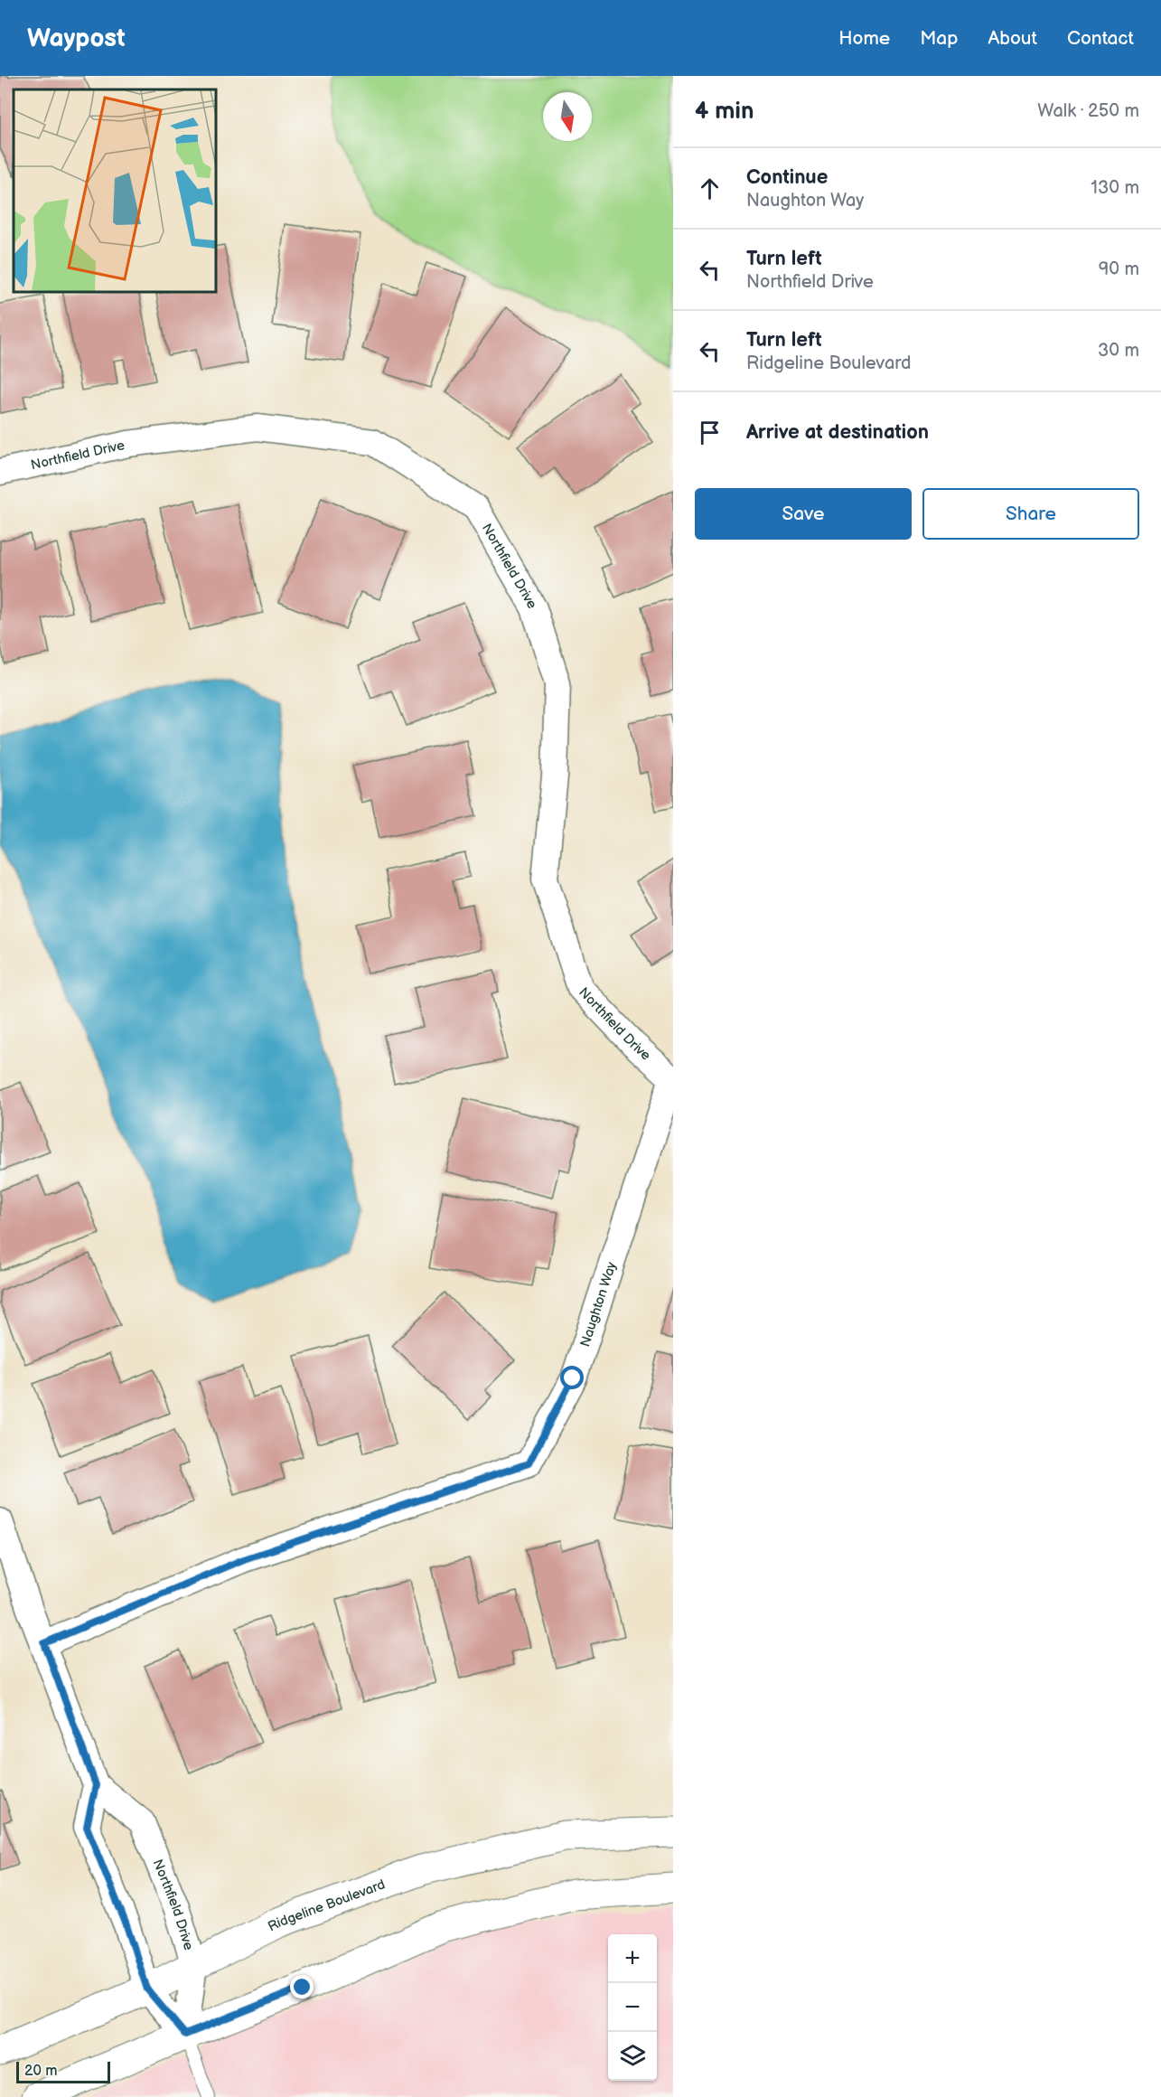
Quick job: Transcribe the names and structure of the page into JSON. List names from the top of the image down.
{
  "streets": {
    "street": ["Northfield Drive", "Naughton Way", "Ridgeline Boulevard"]
  },
  "crossings": [
    ["Northfield Drive", "Naughton Way"],
    ["Northfield Drive", "Ridgeline Boulevard"]
  ],
  "scale_bar": "20 m",
  "north": "bottom",
  "page": {
    "header": "Waypost",
    "nav": [
      "Home",
      "Map",
      "About",
      "Contact"
    ],
    "heading": ["4 min", "Walk · 250 m"],
    "list": [
      ["Continue", "Naughton Way", "130 m"],
      ["Turn left", "Northfield Drive", "90 m"],
      ["Turn left", "Ridgeline Boulevard", "30 m"],
      "Arrive at destination"
    ],
    "buttons": ["Save", "Share"],
    "map_buttons": ["+", "−"],
    "scale": "20 m"
  }
}
